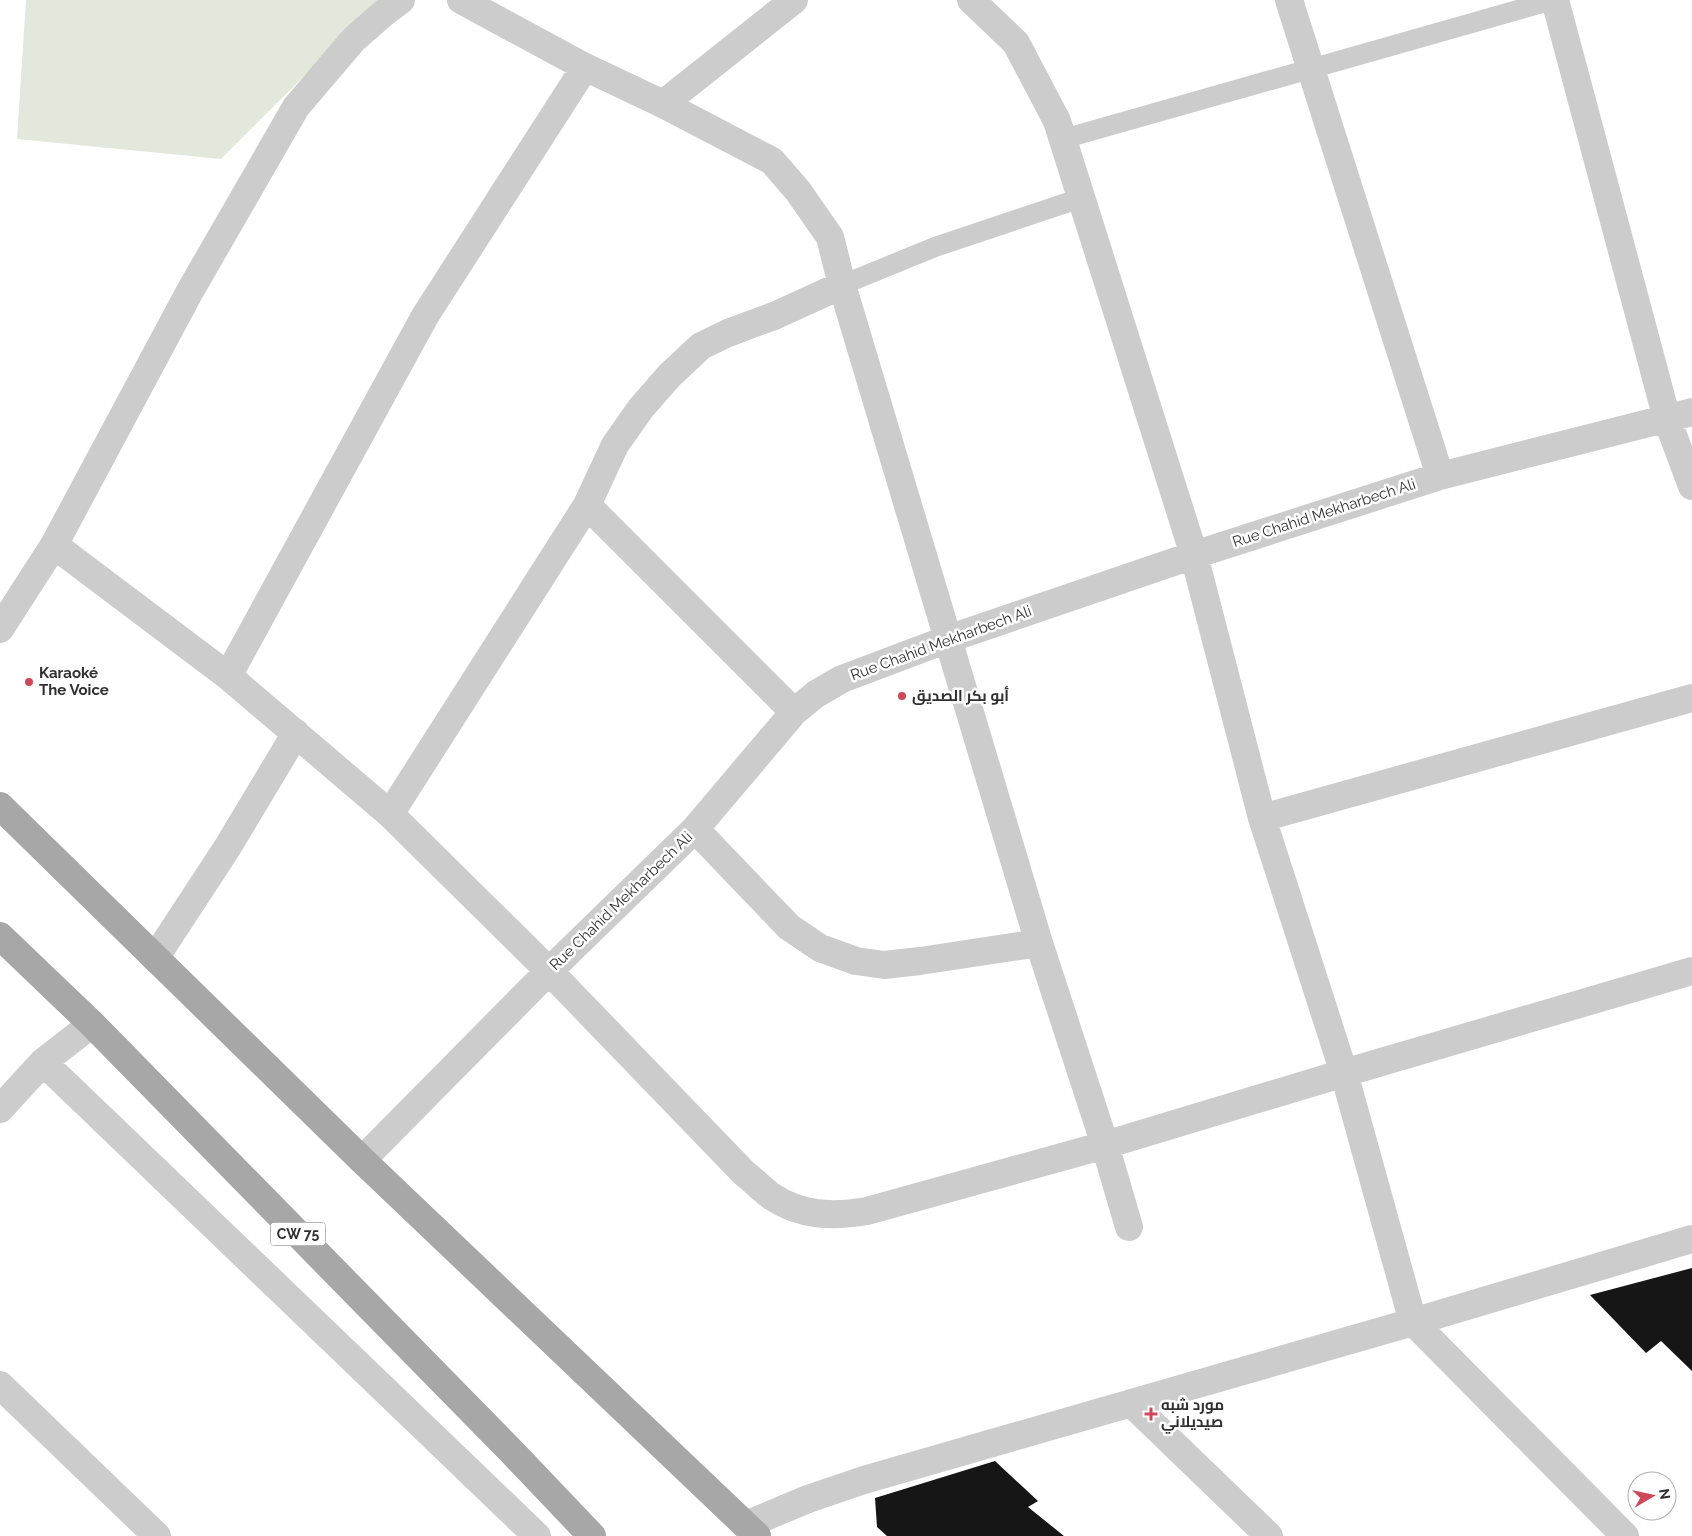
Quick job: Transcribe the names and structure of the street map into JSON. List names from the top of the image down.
{
  "streets": {
    "main road": ["CW 75"],
    "street": ["Rue Chahid Mekharbech Ali"]
  },
  "places": {
    "other": ["Karaoké The Voice", "أبو بكر الصديق"],
    "health": ["مورد شبه صيديلاني"]
  },
  "north": "right"
}
